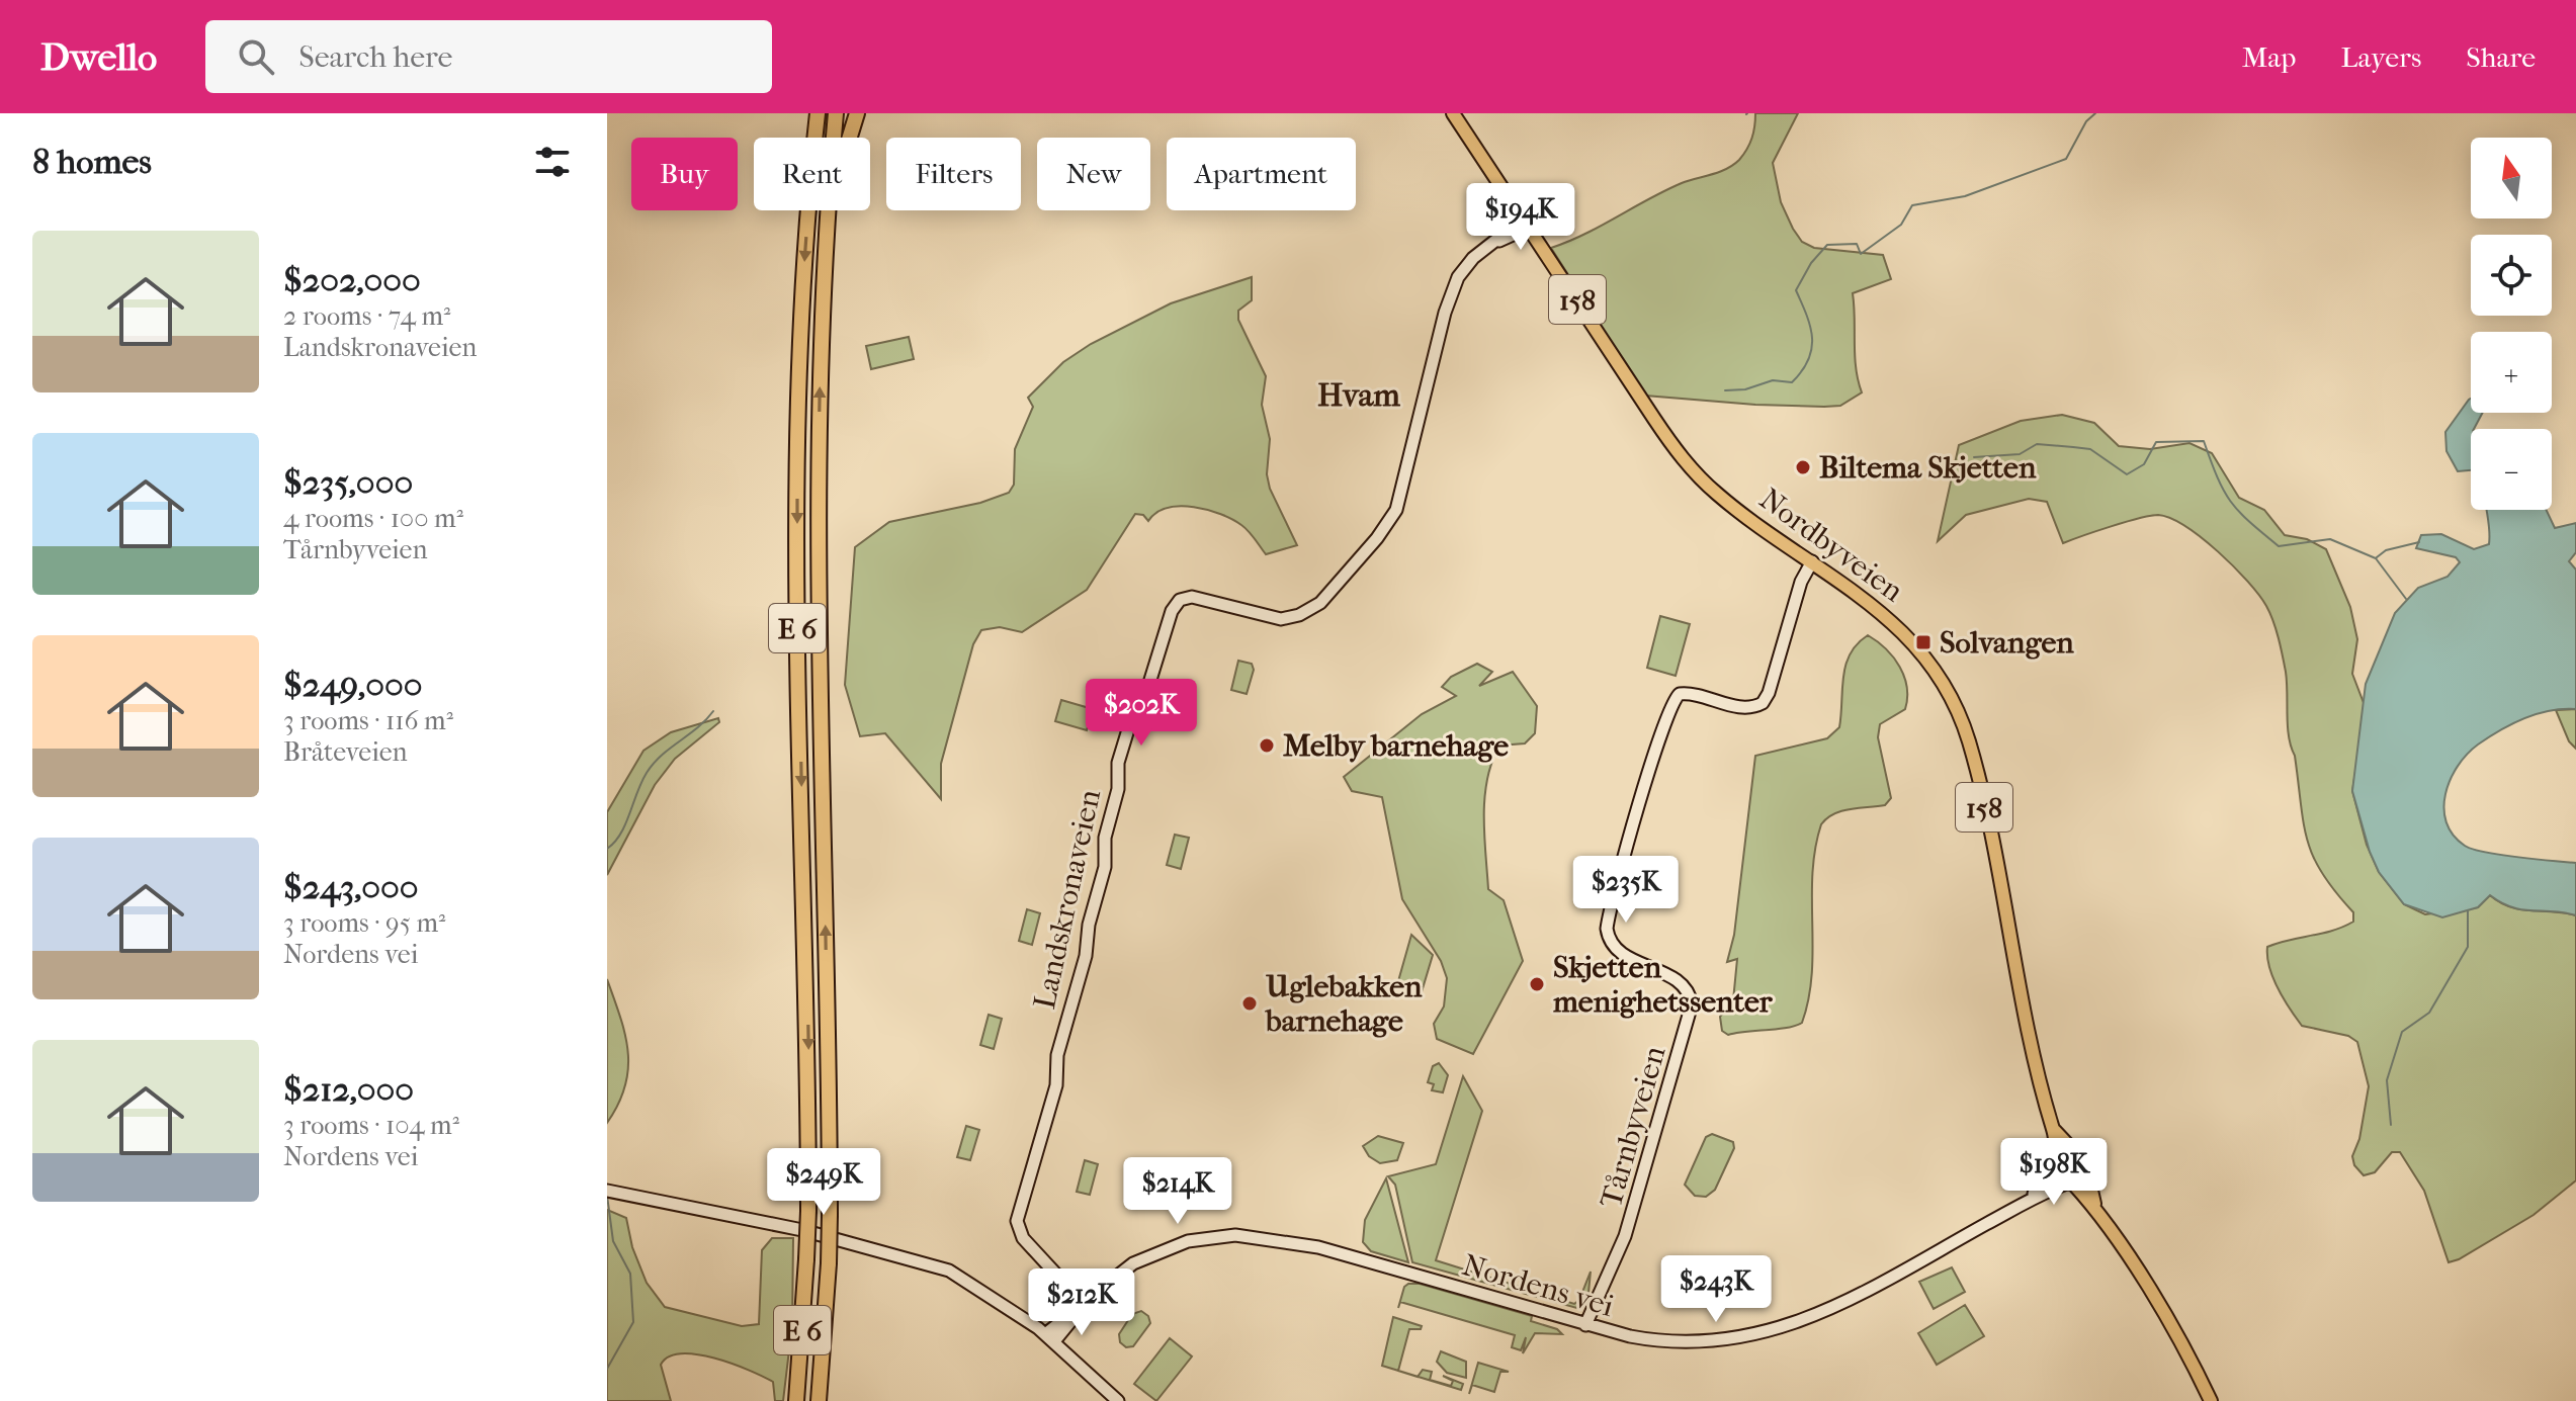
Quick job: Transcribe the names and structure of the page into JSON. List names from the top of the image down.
{
  "streets": {
    "highway": ["E 6"],
    "main road": ["158", "Nordbyveien"],
    "street": ["Landskronaveien", "Tårnbyveien", "Nordens vei"]
  },
  "crossings": [
    ["Nordbyveien", "Landskronaveien"],
    ["Nordbyveien", "Tårnbyveien"],
    ["Nordbyveien", "Nordens vei"],
    ["Landskronaveien", "Nordens vei"],
    ["Tårnbyveien", "Nordens vei"]
  ],
  "districts": ["Hvam"],
  "places": {
    "other": [
      "Biltema Skjetten",
      "Melby barnehage",
      "Skjetten menighetssenter",
      "Uglebakken barnehage"
    ],
    "transit": ["Solvangen"]
  },
  "north": "top",
  "page": {
    "header": "Dwello",
    "search": "Search here",
    "nav": ["Map", "Layers", "Share"],
    "heading": "8 homes",
    "map_buttons": ["+", "−"],
    "chip": [
      "Buy",
      "Rent",
      "Filters",
      "New",
      "Apartment"
    ],
    "price": [
      "$194K",
      "$202K",
      "$235K",
      "$198K",
      "$249K",
      "$214K",
      "$243K",
      "$212K"
    ],
    "list": [
      {
        "name": "$202,000",
        "note": "2 rooms · 74 m² · Landskronaveien"
      },
      {
        "name": "$235,000",
        "note": "4 rooms · 100 m² · Tårnbyveien"
      },
      {
        "name": "$249,000",
        "note": "3 rooms · 116 m² · Bråteveien"
      },
      {
        "name": "$243,000",
        "note": "3 rooms · 95 m² · Nordens vei"
      },
      {
        "name": "$212,000",
        "note": "3 rooms · 104 m² · Nordens vei"
      }
    ]
  }
}
